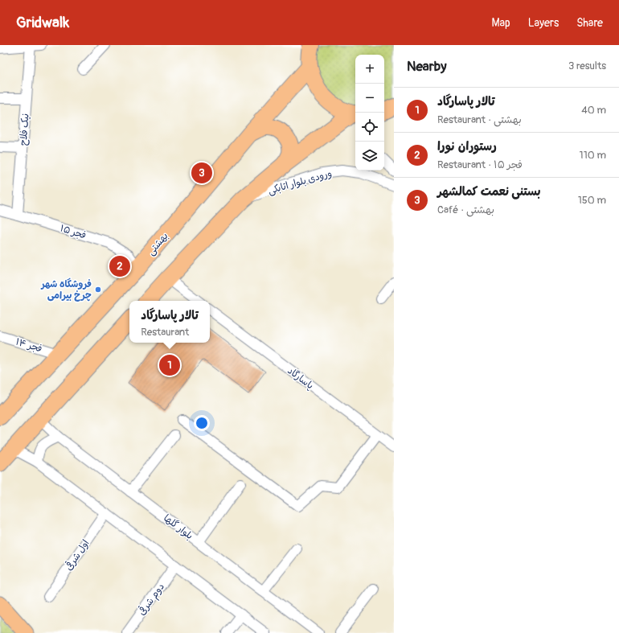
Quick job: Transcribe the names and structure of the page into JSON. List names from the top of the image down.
{
  "streets": {
    "highway": ["بهشتی"],
    "street": [
      "نیک فلاح",
      "ورودی بلوار اتابکی",
      "فجر ۱۵",
      "فجر ۱۴",
      "پاسارگاد",
      "بلوار گلها",
      "اول شرقی",
      "دوم شرقی"
    ]
  },
  "crossings": [
    ["نیک فلاح", "فجر ۱۵"],
    ["فجر ۱۵", "بهشتی"],
    ["بهشتی", "فجر ۱۴"]
  ],
  "places": ["فروشگاه شهر چرخ بیرامی"],
  "page": {
    "header": "Gridwalk",
    "nav": ["Map", "Layers", "Share"],
    "heading": ["Nearby", "3 results"],
    "map_buttons": ["+", "−"],
    "list": [
      {
        "mark": "1",
        "name": "تالار پاسارگاد",
        "note": "Restaurant · بهشتی",
        "value": "40 m"
      },
      {
        "mark": "2",
        "name": "رستوران نورا",
        "note": "Restaurant · فجر ۱۵",
        "value": "110 m"
      },
      {
        "mark": "3",
        "name": "بستنی نعمت کمالشهر",
        "note": "Café · بهشتی",
        "value": "150 m"
      }
    ],
    "pins": ["3", "2", "1"],
    "popup": ["تالار پاسارگاد", "Restaurant"]
  }
}
